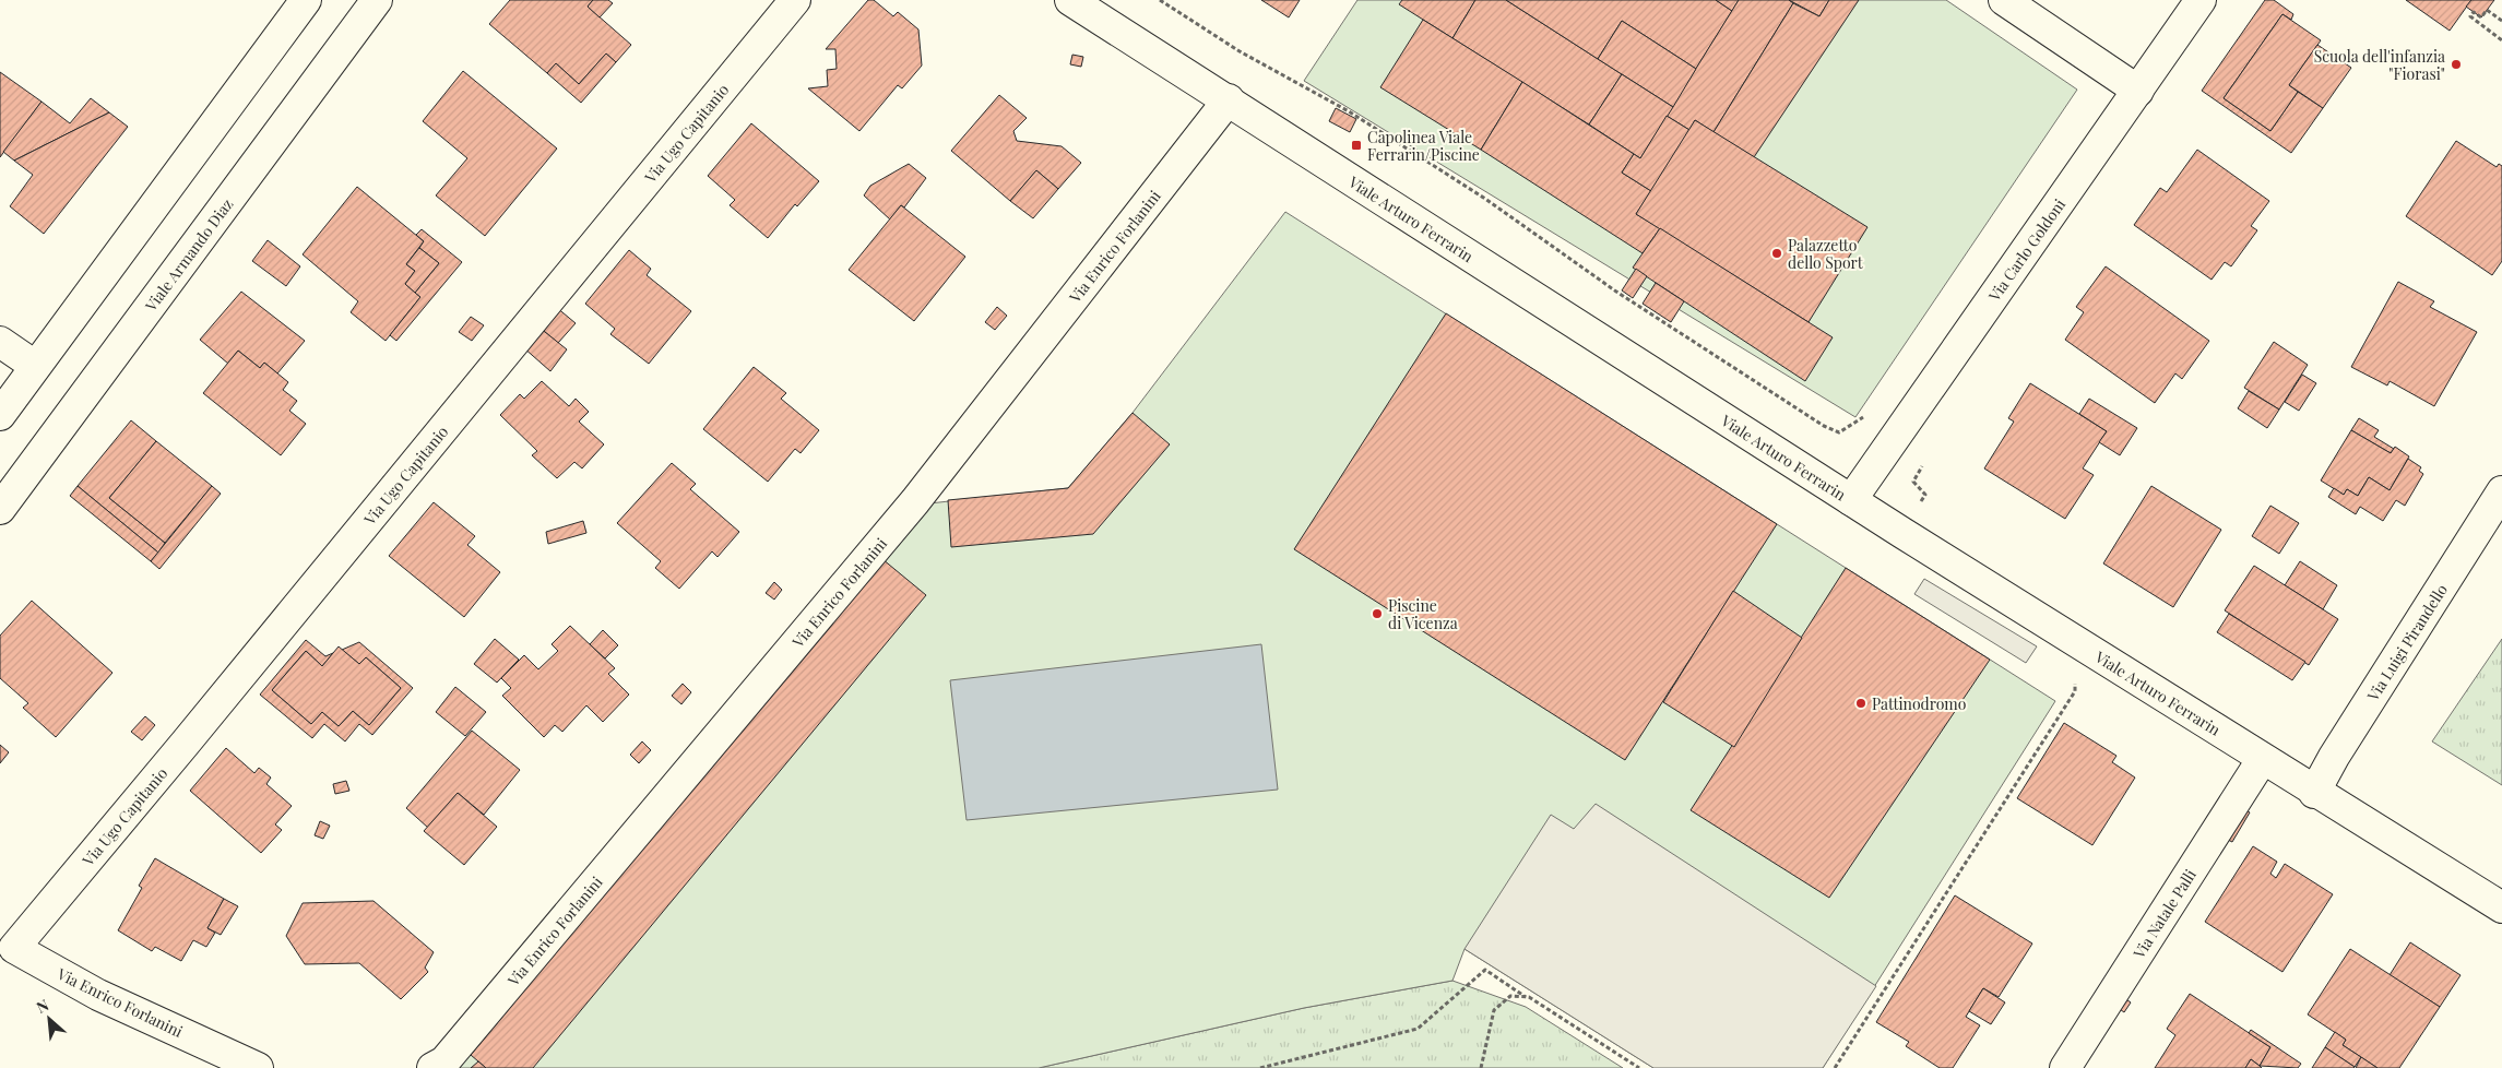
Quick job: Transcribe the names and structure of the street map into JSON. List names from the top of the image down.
{
  "streets": {
    "street": [
      "Via Ugo Capitanio",
      "Viale Arturo Ferrarin",
      "Via Enrico Forlanini",
      "Via Carlo Goldoni",
      "Viale Armando Diaz",
      "Via Luigi Pirandello",
      "Via Natale Palli"
    ]
  },
  "crossings": [
    ["Via Ugo Capitanio", "Via Enrico Forlanini"],
    ["Viale Arturo Ferrarin", "Via Enrico Forlanini"],
    ["Viale Arturo Ferrarin", "Via Carlo Goldoni"],
    ["Viale Arturo Ferrarin", "Via Luigi Pirandello"],
    ["Viale Arturo Ferrarin", "Via Natale Palli"]
  ],
  "places": {
    "other": [
      "Scuola dell'infanzia \"Fiorasi\"",
      "Palazzetto dello Sport",
      "Piscine di Vicenza",
      "Pattinodromo"
    ],
    "transit": ["Capolinea Viale Ferrarin/Piscine"]
  },
  "north": "top left"
}
